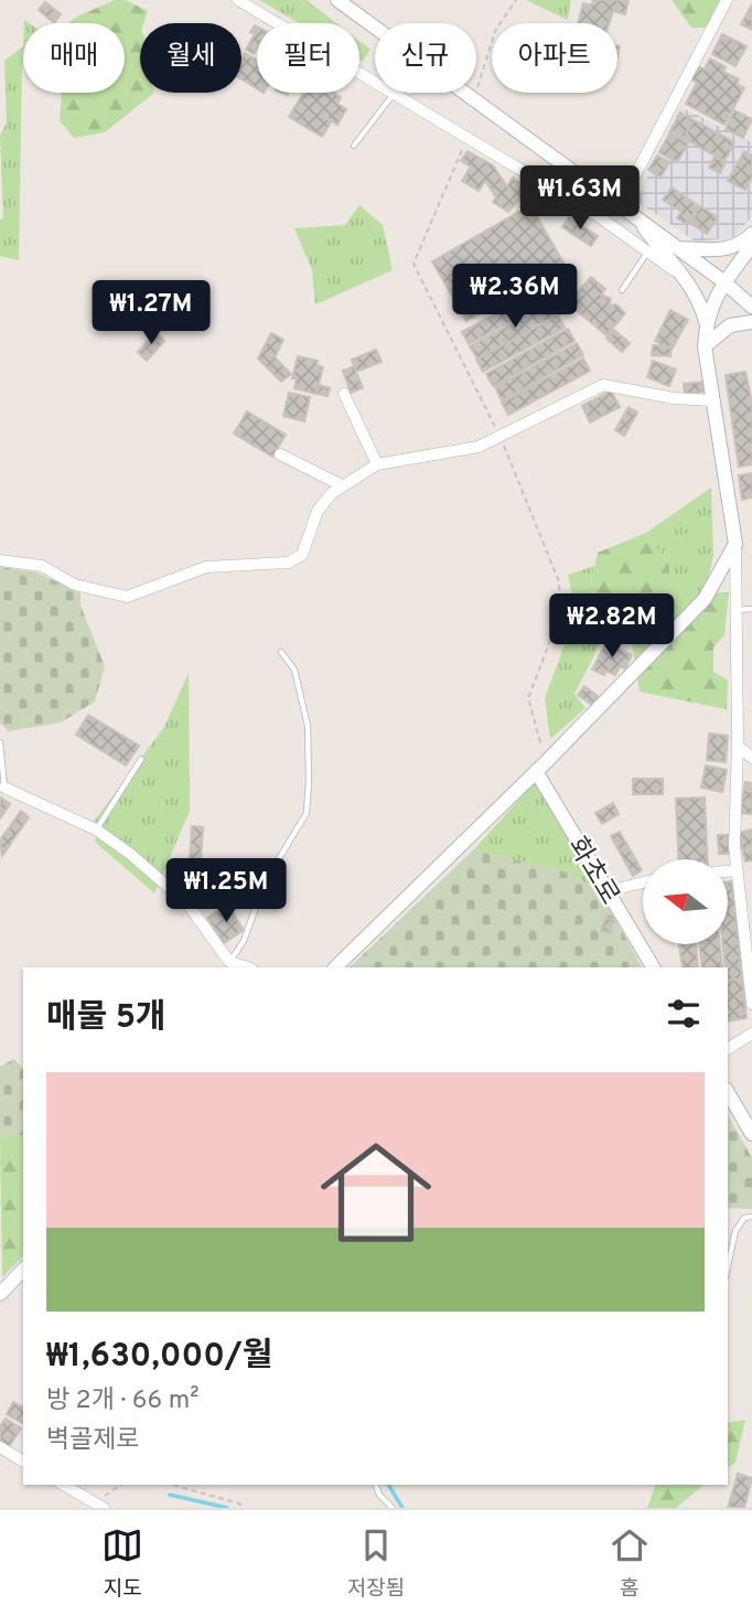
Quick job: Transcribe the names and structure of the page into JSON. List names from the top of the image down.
{
  "streets": {
    "street": ["화초로"]
  },
  "north": "left",
  "page": {
    "chip": [
      "매매",
      "월세",
      "필터",
      "신규",
      "아파트"
    ],
    "price": [
      "₩1.63M",
      "₩2.36M",
      "₩1.27M",
      "₩2.82M",
      "₩1.25M"
    ],
    "heading": "매물 5개",
    "list": [
      {
        "name": "₩1,630,000/월",
        "note": "방 2개 · 66 m² · 벽골제로"
      }
    ],
    "tabs": ["지도", "저장됨", "홈"]
  }
}
